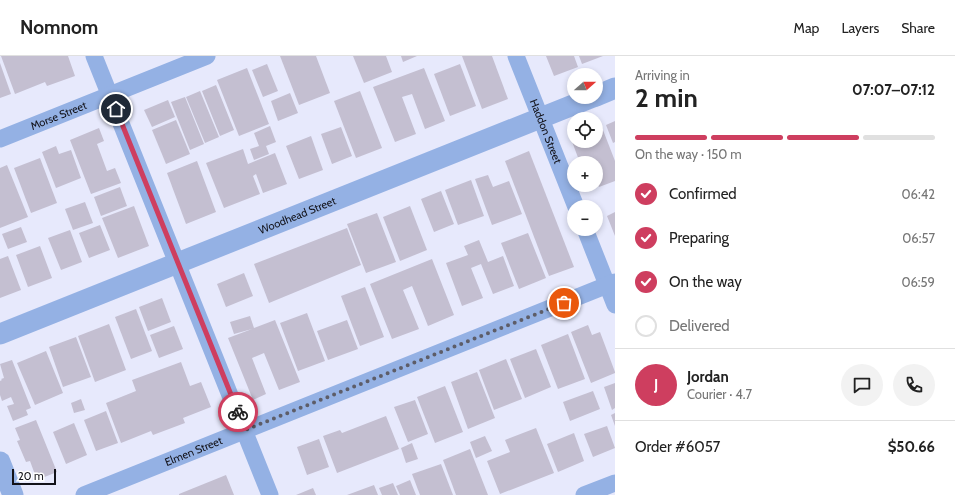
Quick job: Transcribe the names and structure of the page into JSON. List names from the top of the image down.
{
  "streets": {
    "street": [
      "Morse Street",
      "Haddon Street",
      "Woodhead Street",
      "Elmen Street"
    ]
  },
  "crossings": [
    ["Haddon Street", "Woodhead Street"]
  ],
  "scale_bar": "20 m",
  "north": "right",
  "page": {
    "header": "Nomnom",
    "nav": ["Map", "Layers", "Share"],
    "heading": ["2 min", "Arriving in", "07:07–07:12"],
    "panel": [
      "Jordan",
      "Courier · 4.7",
      "Order #6057",
      "$50.66"
    ],
    "map_buttons": ["+", "−"],
    "bar": "On the way · 150 m",
    "list": [
      ["Confirmed", "06:42"],
      ["Preparing", "06:57"],
      ["On the way", "06:59"],
      "Delivered"
    ],
    "round": "J",
    "scale": "20 m"
  }
}
